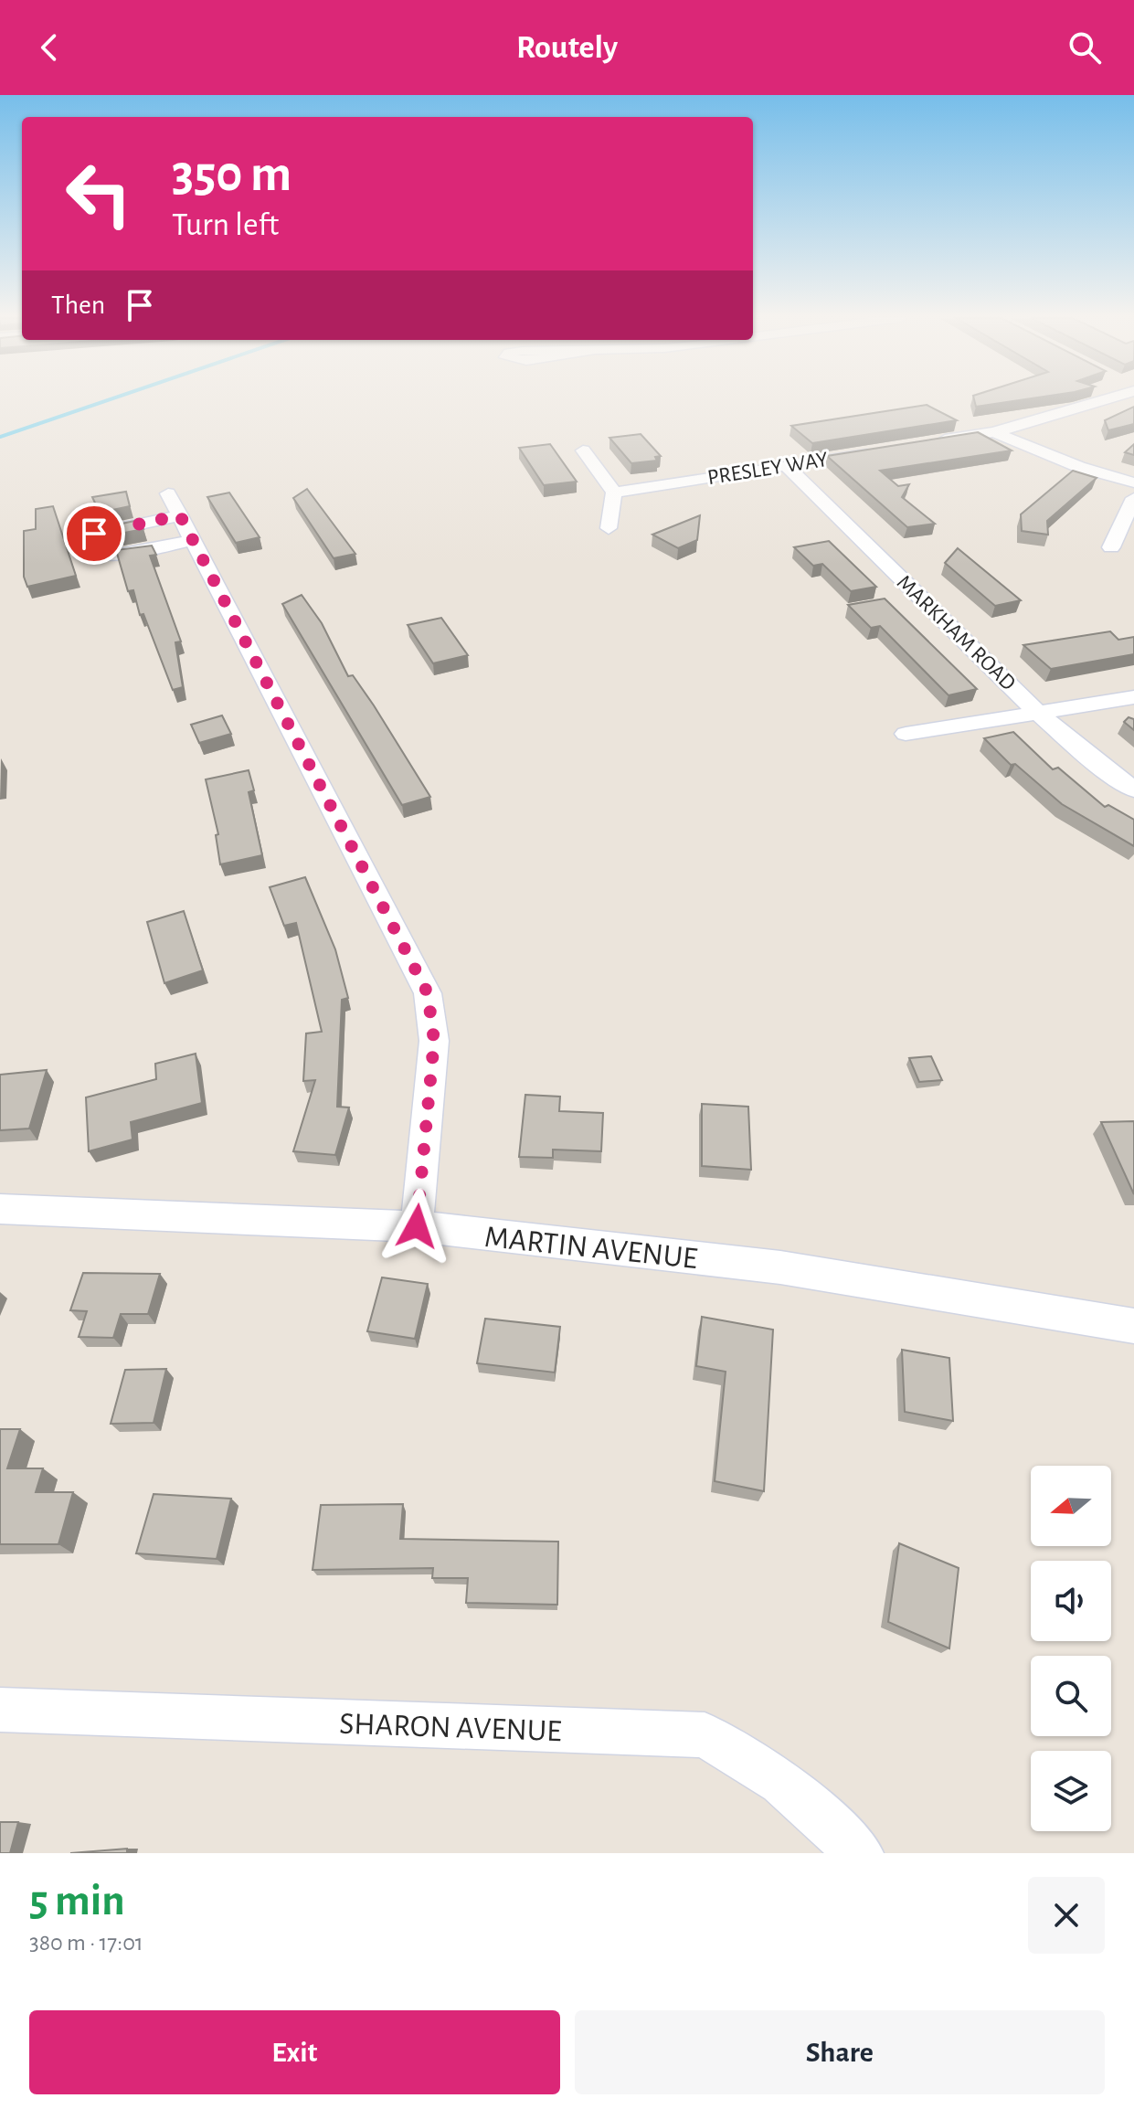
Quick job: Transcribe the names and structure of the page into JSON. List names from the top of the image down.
{
  "streets": {
    "street": [
      "PRESLEY WAY",
      "MARKHAM ROAD",
      "MARTIN AVENUE",
      "SHARON AVENUE"
    ]
  },
  "crossings": [
    ["PRESLEY WAY", "MARKHAM ROAD"]
  ],
  "north": "left",
  "page": {
    "header": "Routely",
    "turn": ["350 m", "Turn left"],
    "then": "Then",
    "heading": ["5 min", "380 m · 17:01"],
    "buttons": ["Exit", "Share"]
  }
}
